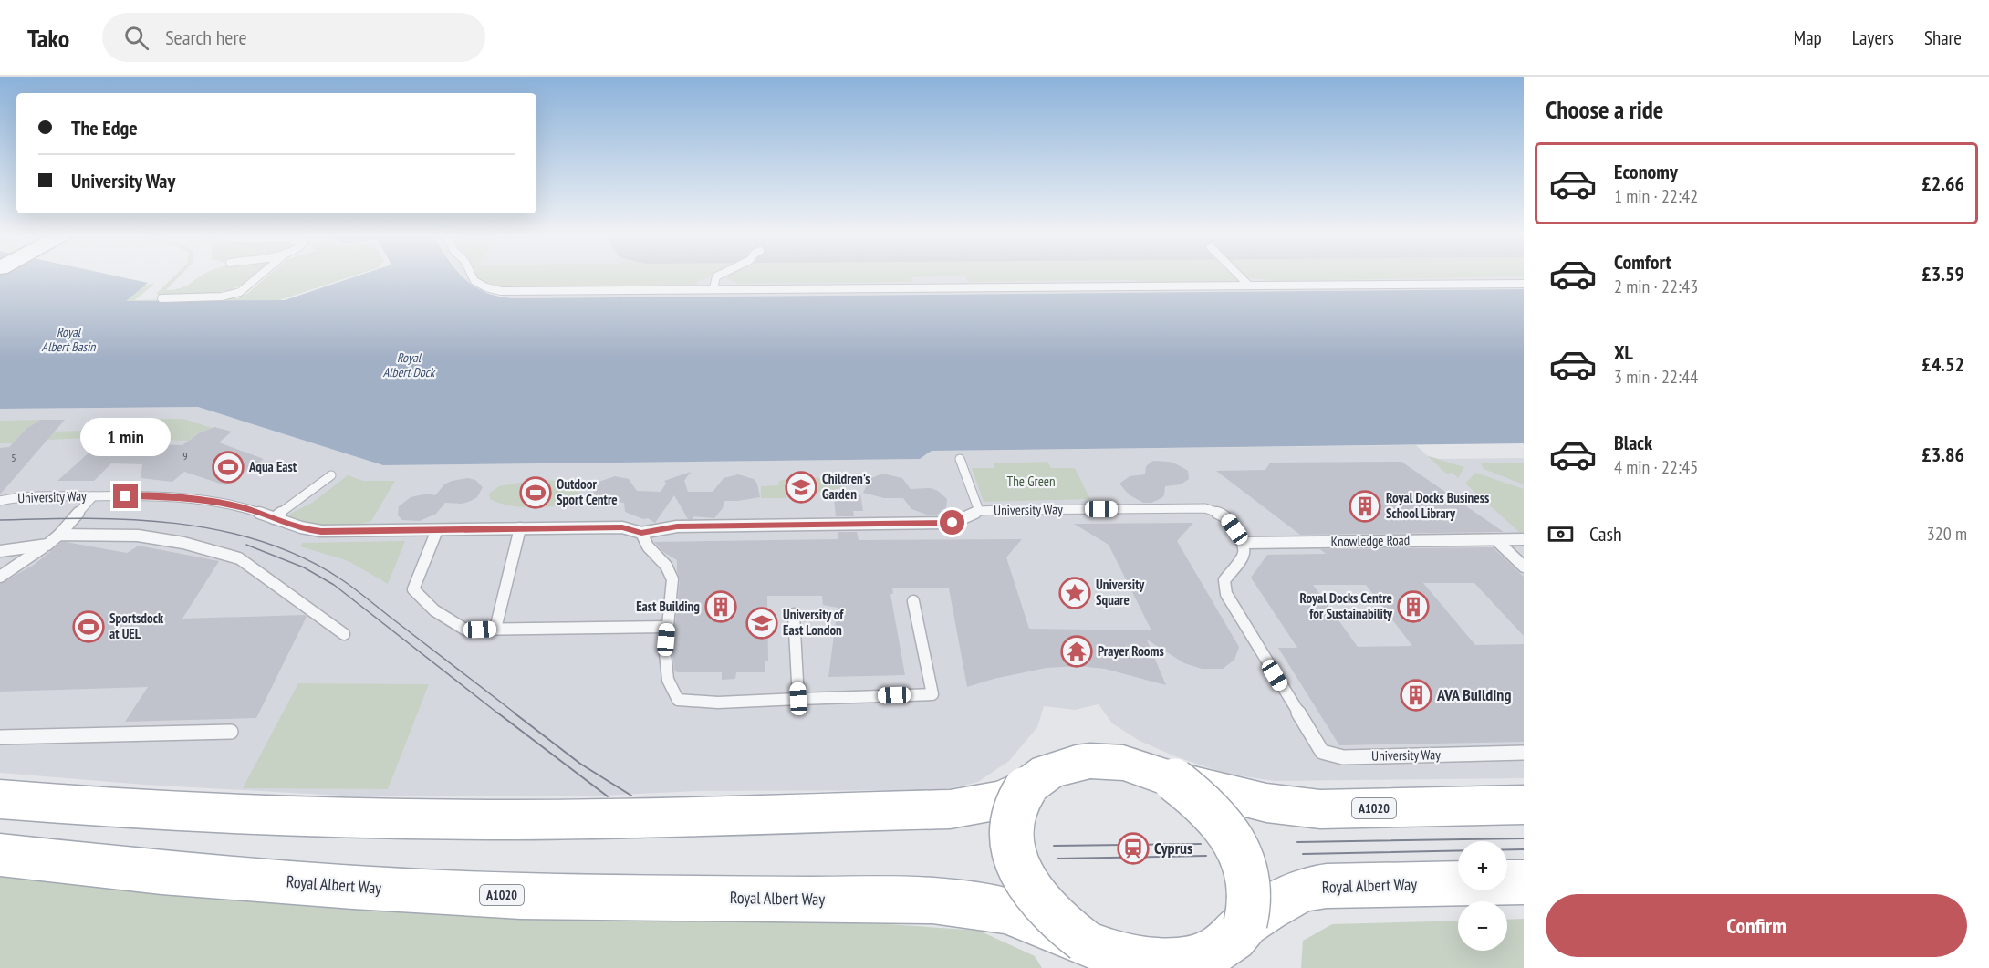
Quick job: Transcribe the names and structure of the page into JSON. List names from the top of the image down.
{
  "streets": {
    "main road": ["A1020", "Royal Albert Way"],
    "lane": ["University Way", "Knowledge Road"]
  },
  "crossings": [
    ["University Way", "Knowledge Road"],
    ["A1020", "Royal Albert Way"]
  ],
  "water": ["Royal Albert Basin", "Royal Albert Dock"],
  "parks": ["The Green"],
  "places": {
    "sports": ["Aqua East", "Outdoor Sport Centre", "Sportsdock at UEL"],
    "school or university": ["Children's Garden", "University of East London"],
    "building": [
      "Royal Docks Business School Library",
      "East Building",
      "Royal Docks Centre for Sustainability",
      "AVA Building"
    ],
    "place": ["University Square"],
    "temple": ["Prayer Rooms"],
    "station": ["Cyprus"]
  },
  "house_numbers": ["9", "5"],
  "page": {
    "header": "Tako",
    "search": "Search here",
    "nav": ["Map", "Layers", "Share"],
    "heading": "Choose a ride",
    "banner": ["The Edge", "University Way"],
    "list": [
      {
        "name": "Economy",
        "note": "1 min · 22:42",
        "value": "£2.66"
      },
      {
        "name": "Comfort",
        "note": "2 min · 22:43",
        "value": "£3.59"
      },
      {
        "name": "XL",
        "note": "3 min · 22:44",
        "value": "£4.52"
      },
      {
        "name": "Black",
        "note": "4 min · 22:45",
        "value": "£3.86"
      }
    ],
    "bubble": "1 min",
    "pay": ["Cash", "320 m"],
    "map_buttons": ["+", "−"],
    "buttons": "Confirm"
  }
}
